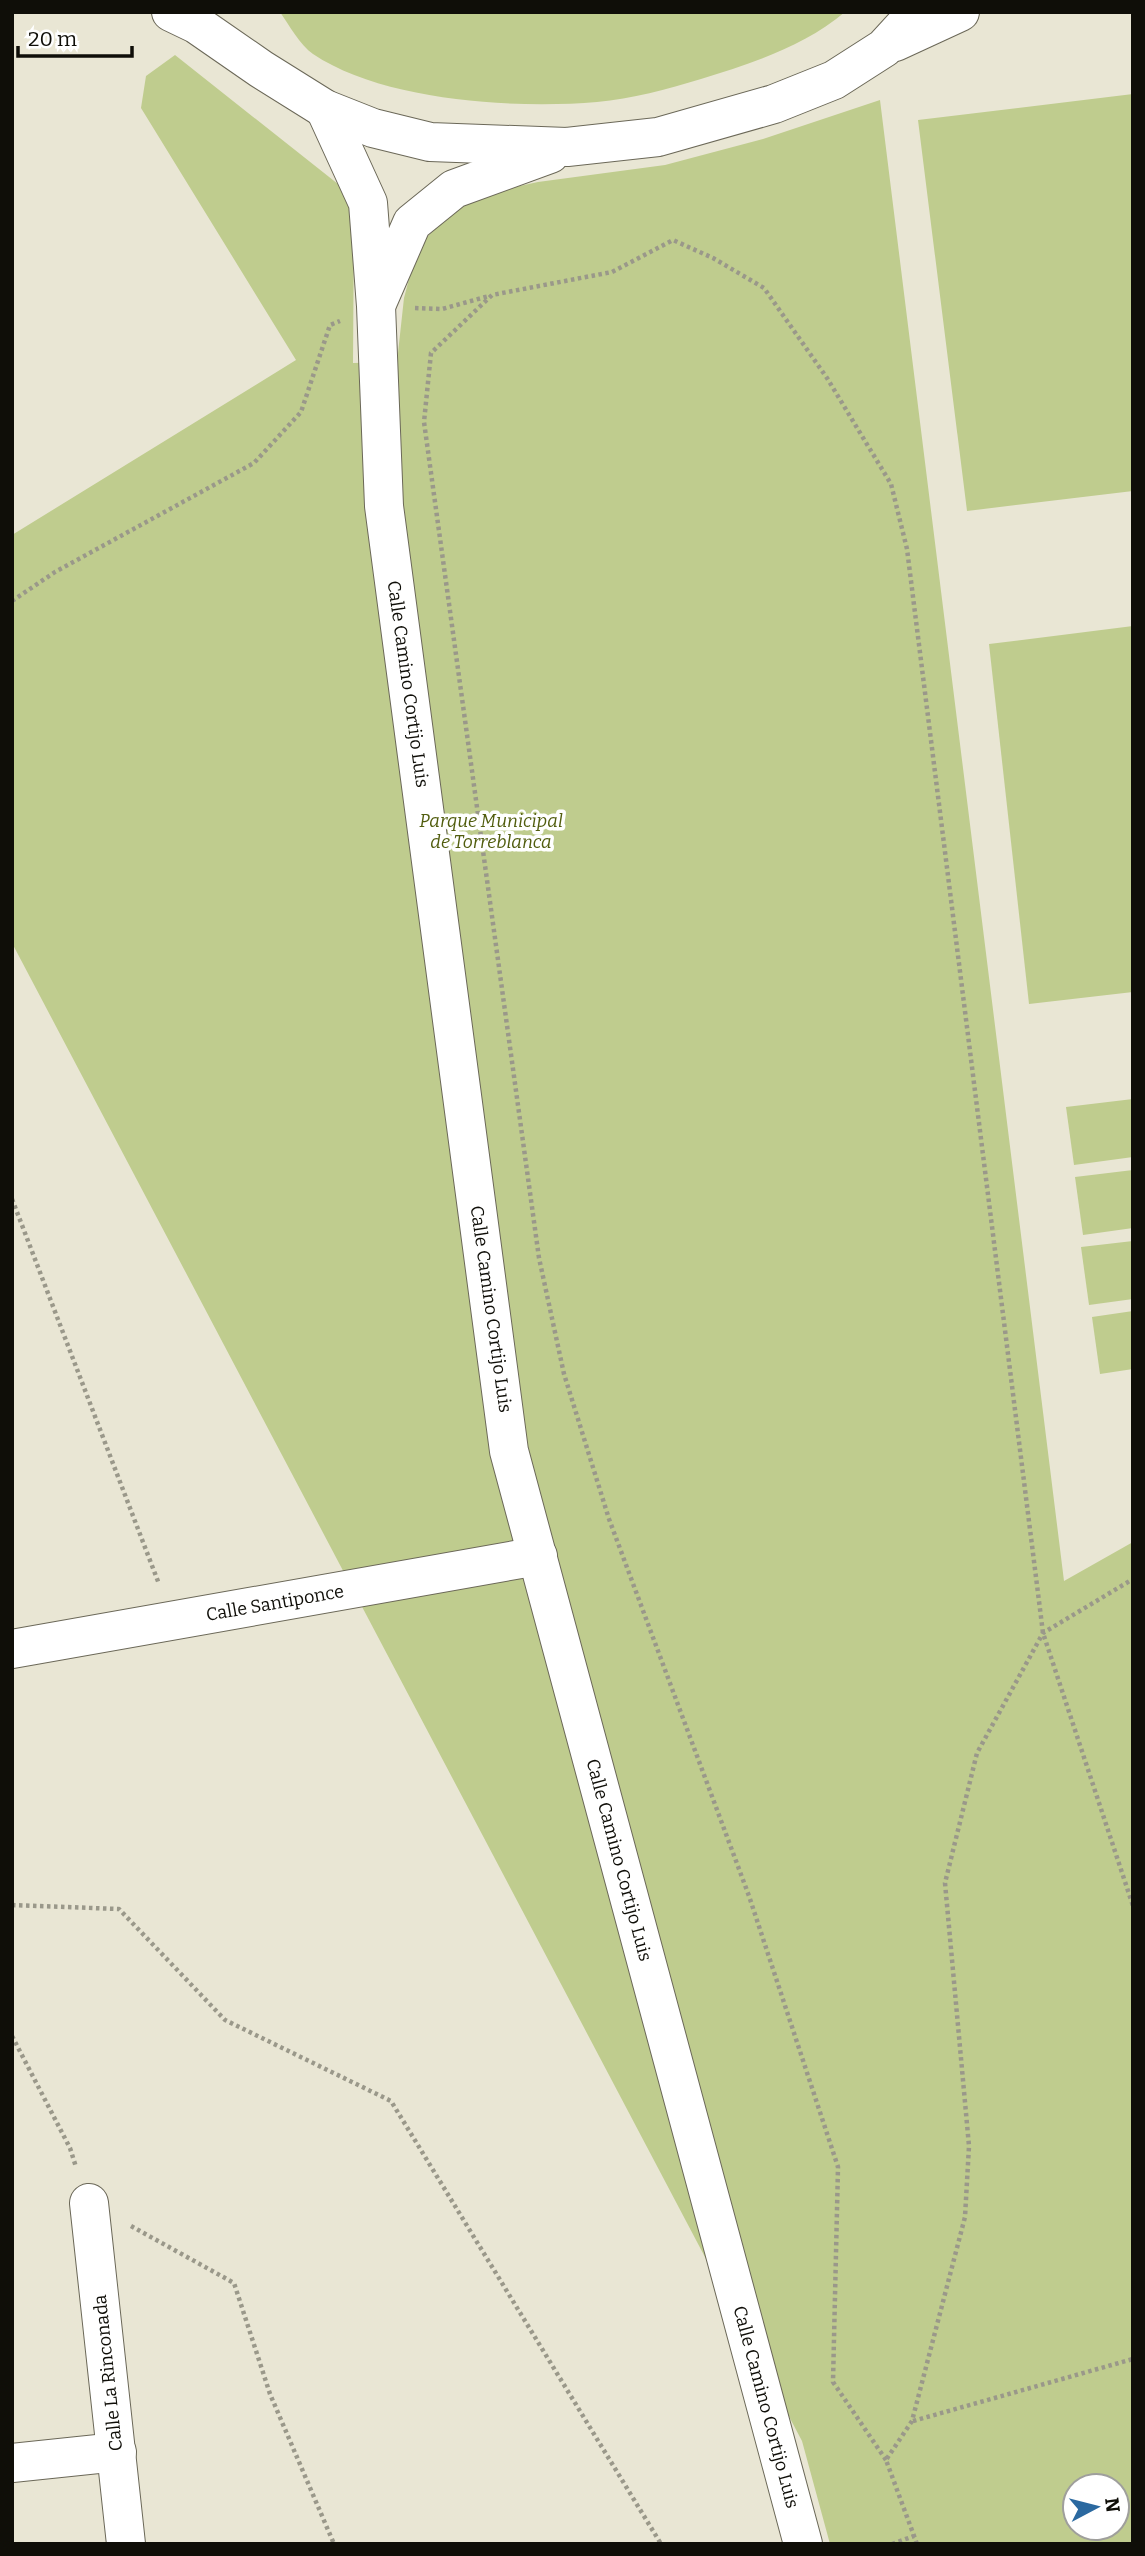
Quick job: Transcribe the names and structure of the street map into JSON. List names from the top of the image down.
{
  "streets": {
    "street": ["Calle Camino Cortijo Luis", "Calle Santiponce", "Calle La Rinconada"]
  },
  "crossings": [
    ["Calle Camino Cortijo Luis", "Calle Santiponce"]
  ],
  "parks": ["Parque Municipal de Torreblanca"],
  "scale_bar": "20 m",
  "north": "right"
}
